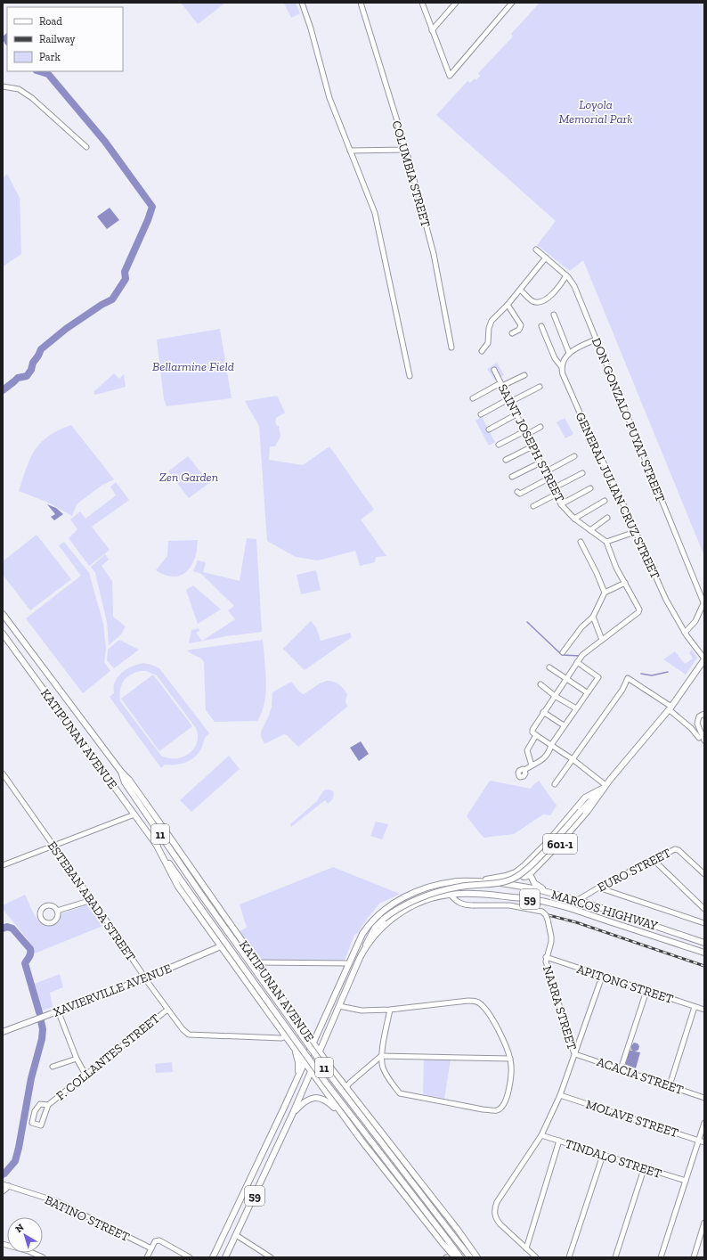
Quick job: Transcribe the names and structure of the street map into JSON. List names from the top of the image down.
{
  "streets": {
    "main road": [
      "KATIPUNAN AVENUE",
      "11",
      "601-1",
      "59",
      "MARCOS HIGHWAY",
      "XAVIERVILLE AVENUE"
    ],
    "street": [
      "COLUMBIA STREET",
      "DON GONZALO PUYAT STREET",
      "SAINT JOSEPH STREET",
      "GENERAL JULIAN CRUZ STREET",
      "EURO STREET",
      "ESTEBAN ABADA STREET",
      "APITONG STREET",
      "NARRA STREET",
      "F. COLLANTES STREET",
      "ACACIA STREET",
      "MOLAVE STREET",
      "TINDALO STREET",
      "BATINO STREET"
    ]
  },
  "crossings": [
    ["GENERAL JULIAN CRUZ STREET", "601-1"],
    ["KATIPUNAN AVENUE", "59"],
    ["KATIPUNAN AVENUE", "ESTEBAN ABADA STREET"],
    ["KATIPUNAN AVENUE", "MARCOS HIGHWAY"],
    ["KATIPUNAN AVENUE", "XAVIERVILLE AVENUE"],
    ["601-1", "MARCOS HIGHWAY"],
    ["EURO STREET", "MARCOS HIGHWAY"],
    ["59", "MARCOS HIGHWAY"],
    ["ESTEBAN ABADA STREET", "XAVIERVILLE AVENUE"],
    ["ESTEBAN ABADA STREET", "F. COLLANTES STREET"],
    ["MARCOS HIGHWAY", "NARRA STREET"],
    ["APITONG STREET", "NARRA STREET"],
    ["NARRA STREET", "ACACIA STREET"],
    ["NARRA STREET", "MOLAVE STREET"],
    ["NARRA STREET", "TINDALO STREET"]
  ],
  "parks": ["Loyola Memorial Park", "Bellarmine Field", "Zen Garden"],
  "legend": ["Road", "Railway", "Park"],
  "north": "top left"
}
